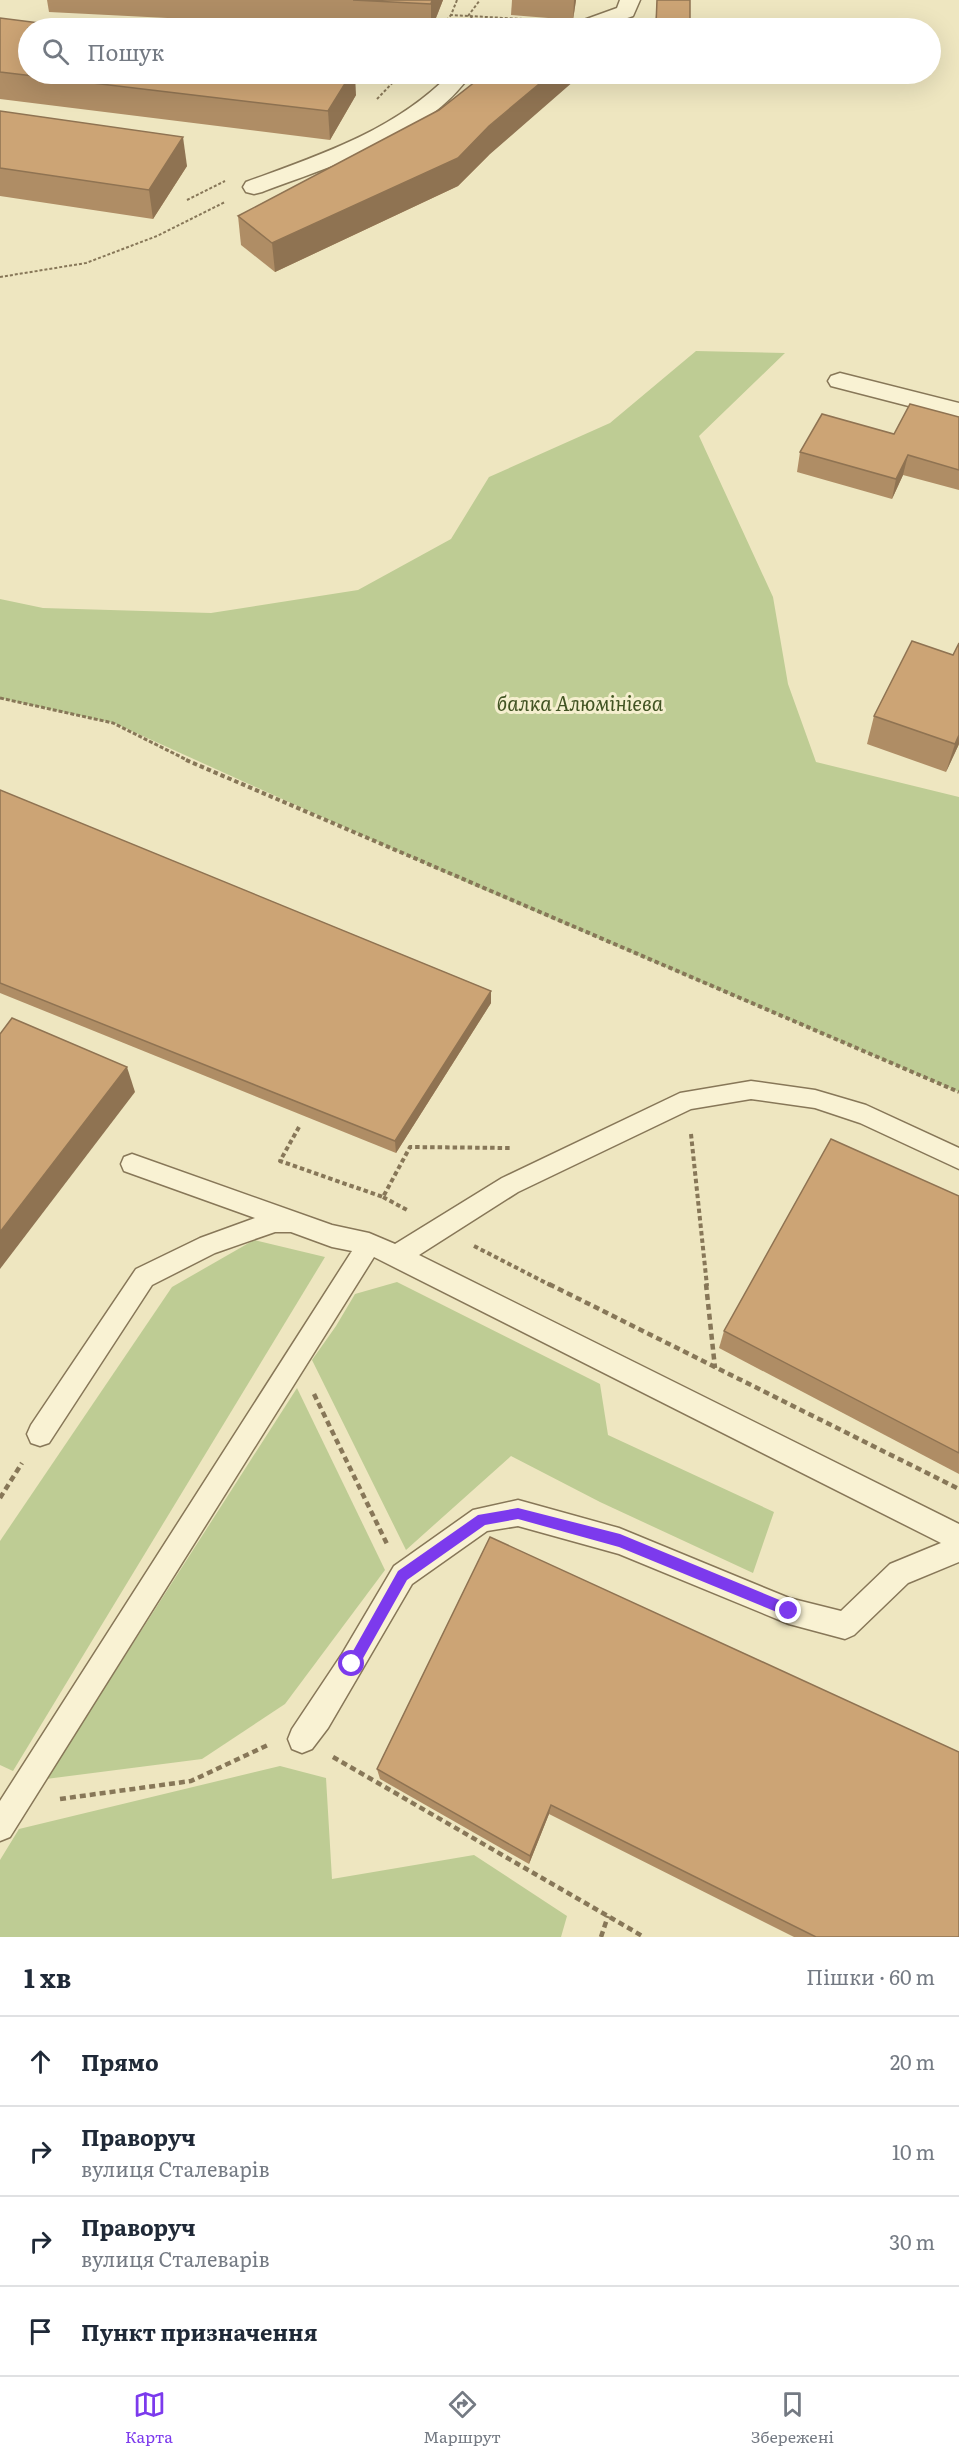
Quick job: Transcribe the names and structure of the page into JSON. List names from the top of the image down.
{
  "parks": ["балка Алюмінієва"],
  "page": {
    "search": "Пошук",
    "heading": ["1 хв", "Пішки · 60 m"],
    "list": [
      ["Прямо", "20 m"],
      ["Праворуч", "вулиця Сталеварів", "10 m"],
      ["Праворуч", "вулиця Сталеварів", "30 m"],
      "Пункт призначення"
    ],
    "nav": ["Карта", "Маршрут", "Збережені"]
  }
}
